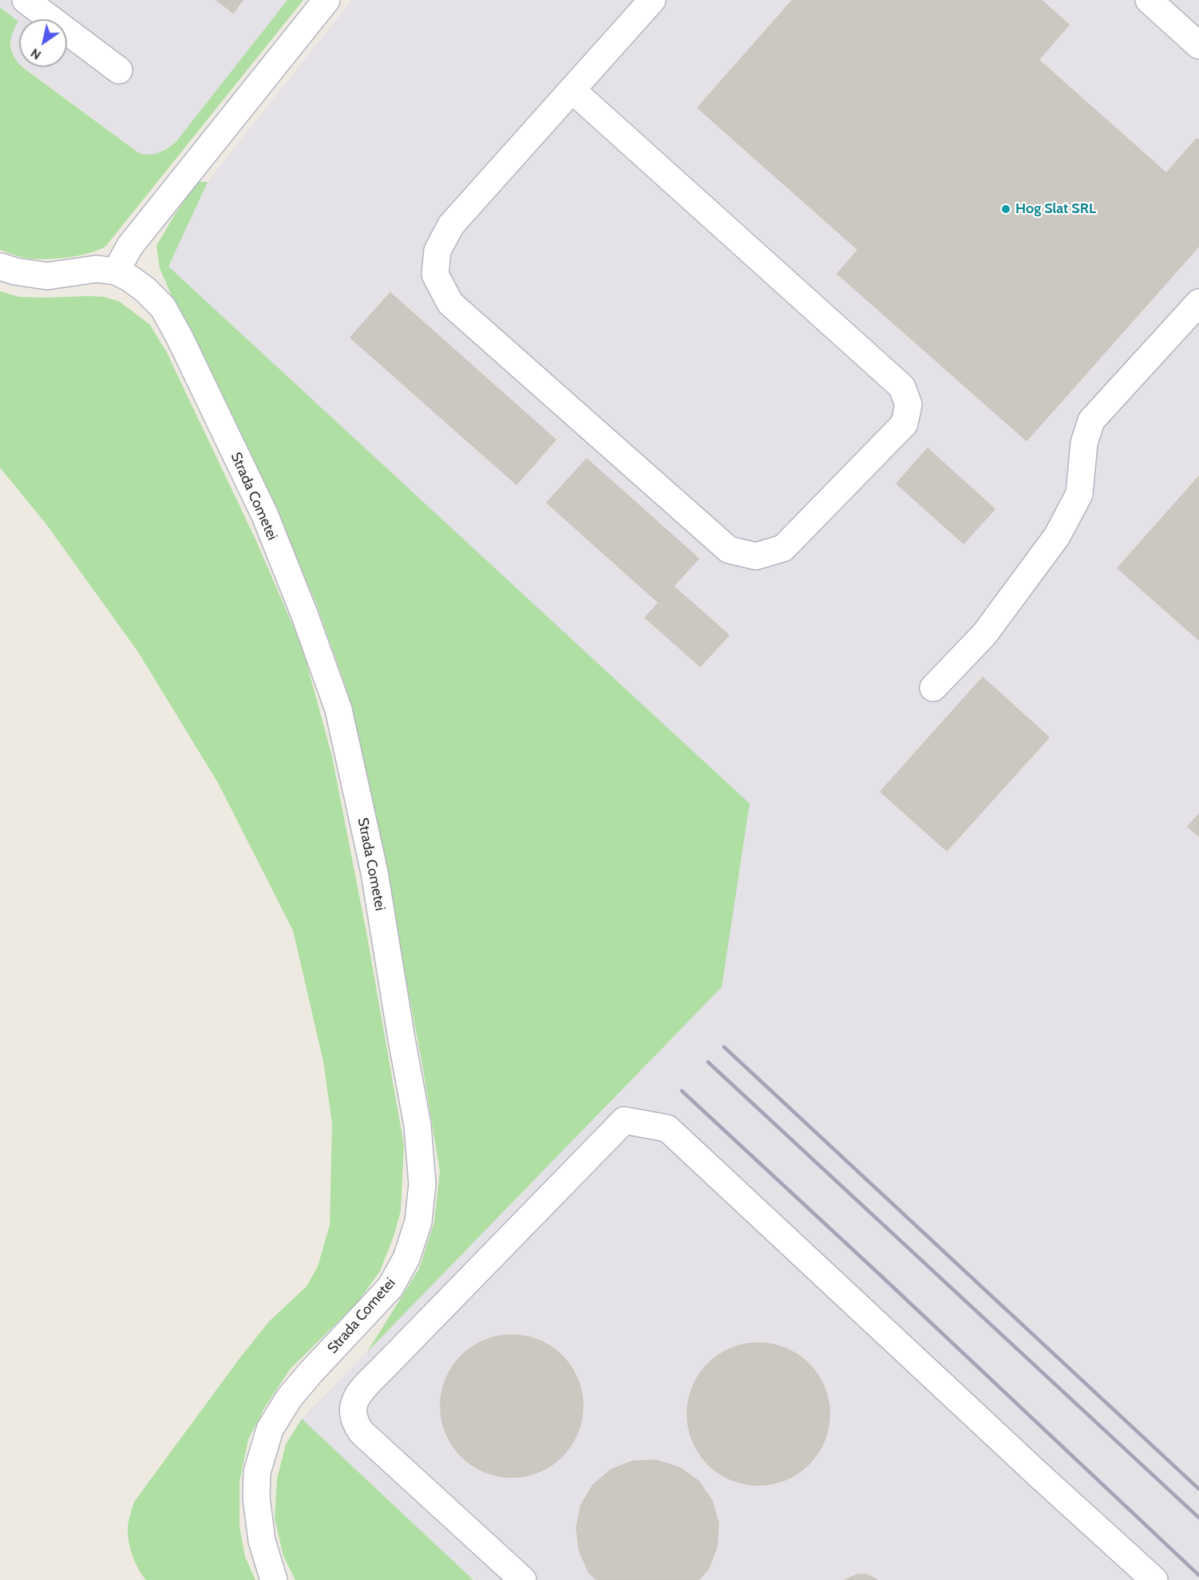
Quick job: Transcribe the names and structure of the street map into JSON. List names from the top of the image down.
{
  "streets": {
    "street": ["Strada Cometei"]
  },
  "places": ["Hog Slat SRL"],
  "north": "bottom left"
}
